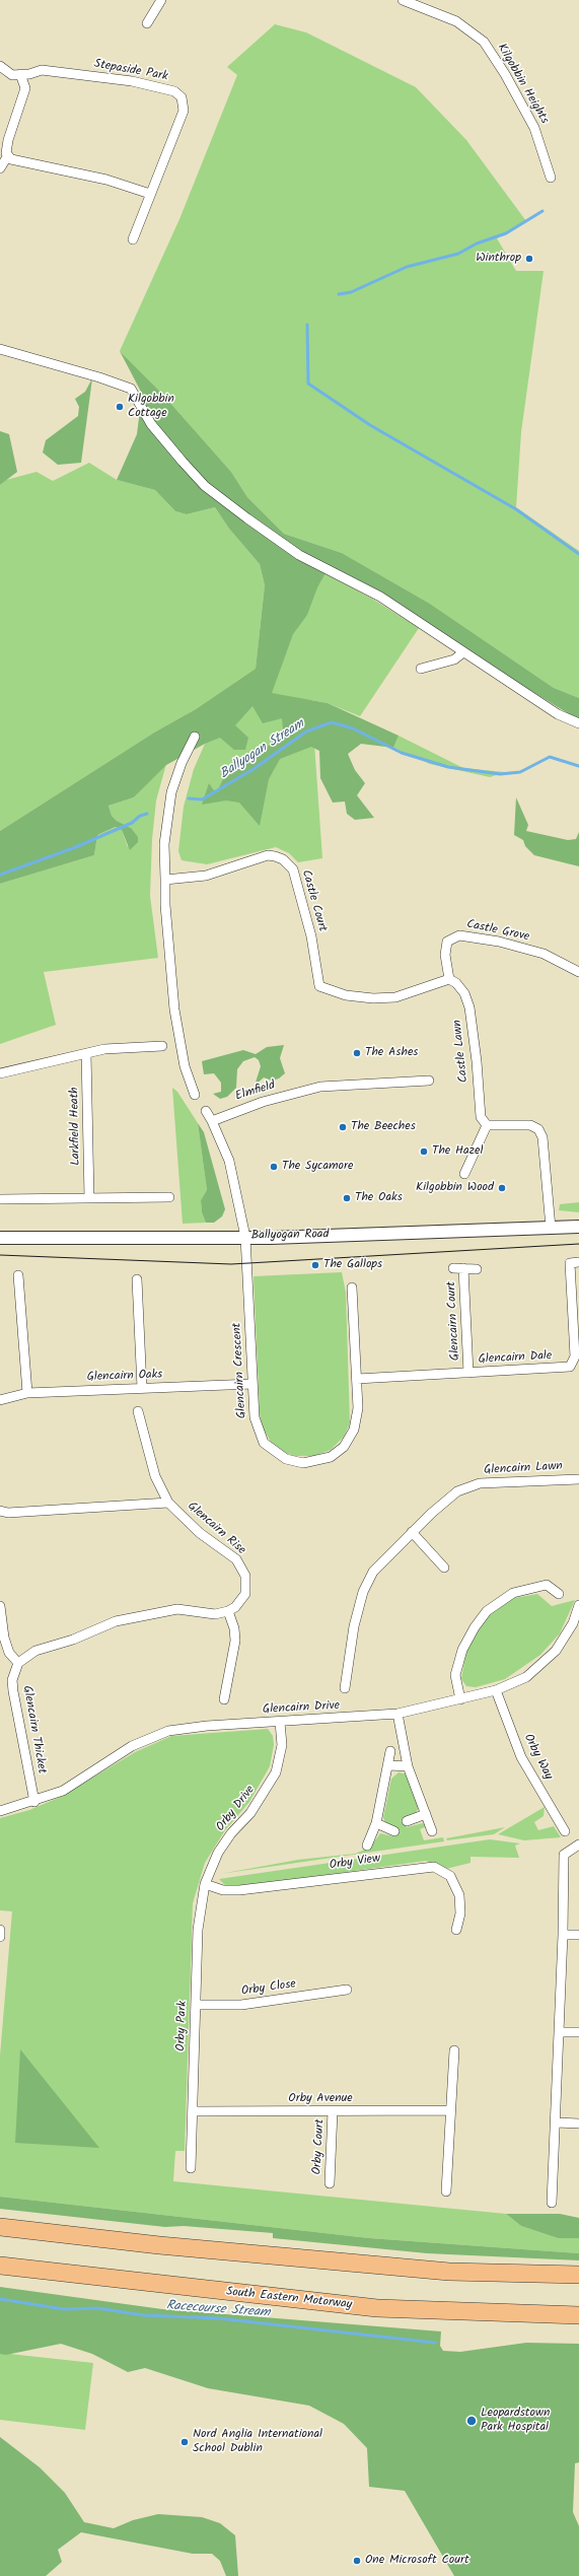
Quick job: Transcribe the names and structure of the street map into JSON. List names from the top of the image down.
{
  "streets": {
    "highway": ["South Eastern Motorway"],
    "street": [
      "Stepaside Park",
      "Kilgobbin Heights",
      "Castle Court",
      "Castle Grove",
      "Castle Lawn",
      "Elmfield",
      "Larkfield Heath",
      "Ballyogan Road",
      "Glencairn Court",
      "Glencairn Dale",
      "Glencairn Crescent",
      "Glencairn Oaks",
      "Glencairn Lawn",
      "Glencairn Rise",
      "Glencairn Drive",
      "Glencairn Thicket",
      "Orby Way",
      "Orby Drive",
      "Orby View",
      "Orby Close",
      "Orby Park",
      "Orby Avenue",
      "Orby Court"
    ]
  },
  "crossings": [
    ["Castle Court", "Castle Grove"],
    ["Castle Court", "Castle Lawn"],
    ["Castle Grove", "Castle Lawn"],
    ["Ballyogan Road", "Glencairn Crescent"],
    ["Glencairn Court", "Glencairn Dale"],
    ["Glencairn Dale", "Glencairn Crescent"],
    ["Glencairn Crescent", "Glencairn Oaks"],
    ["Glencairn Drive", "Glencairn Thicket"],
    ["Glencairn Drive", "Orby Way"],
    ["Glencairn Drive", "Orby Drive"],
    ["Orby Drive", "Orby View"],
    ["Orby Drive", "Orby Park"],
    ["Orby View", "Orby Park"],
    ["Orby Close", "Orby Park"],
    ["Orby Park", "Orby Avenue"],
    ["Orby Avenue", "Orby Court"]
  ],
  "water": ["Ballyogan Stream", "Racecourse Stream"],
  "places": [
    "Winthrop",
    "Kilgobbin Cottage",
    "The Ashes",
    "The Beeches",
    "The Hazel",
    "The Sycamore",
    "Kilgobbin Wood",
    "The Oaks",
    "The Gallops",
    "Leopardstown Park Hospital",
    "Nord Anglia International School Dublin",
    "One Microsoft Court"
  ]
}
